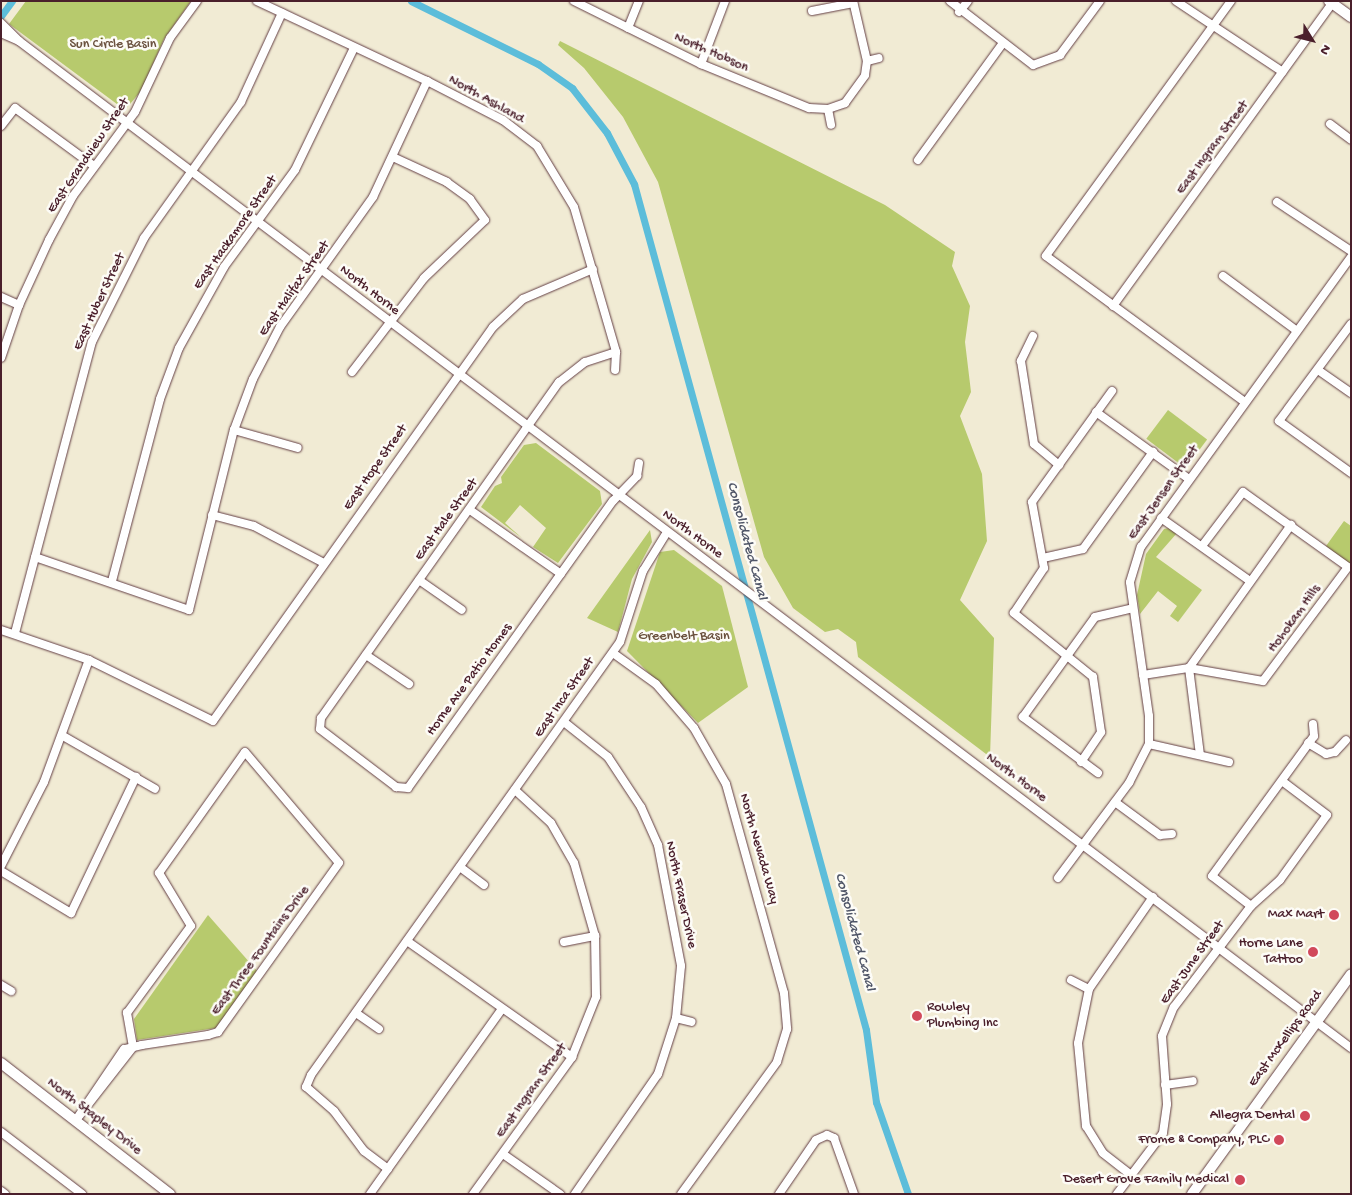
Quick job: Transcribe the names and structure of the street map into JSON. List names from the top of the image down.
{
  "streets": {
    "main road": ["East McKellips Road", "North Stapley Drive"],
    "street": [
      "North Hobson",
      "North Ashland",
      "East Ingram Street",
      "East Grandview Street",
      "East Hackamore Street",
      "East Halifax Street",
      "North Horne",
      "East Huber Street",
      "East Hope Street",
      "East Jensen Street",
      "East Hale Street",
      "Hohokam Hills",
      "Horne Ave Patio Homes",
      "East Inca Street",
      "North Nevada Way",
      "North Fraser Drive",
      "East Three Fountains Drive",
      "East June Street"
    ]
  },
  "crossings": [
    ["North Ashland", "East Hackamore Street"],
    ["North Ashland", "East Halifax Street"],
    ["North Ashland", "East Huber Street"],
    ["North Ashland", "East Hope Street"],
    ["North Ashland", "East Hale Street"],
    ["East Ingram Street", "East Inca Street"],
    ["East Grandview Street", "North Horne"],
    ["East Hackamore Street", "East Halifax Street"],
    ["East Hackamore Street", "North Horne"],
    ["East Halifax Street", "North Horne"],
    ["North Horne", "East Huber Street"],
    ["North Horne", "East Hope Street"],
    ["North Horne", "East Hale Street"],
    ["North Horne", "Horne Ave Patio Homes"],
    ["North Horne", "East Inca Street"],
    ["North Horne", "East June Street"],
    ["North Horne", "East McKellips Road"],
    ["East Jensen Street", "Hohokam Hills"],
    ["East Hale Street", "Horne Ave Patio Homes"],
    ["East Inca Street", "North Nevada Way"],
    ["East Inca Street", "North Fraser Drive"]
  ],
  "water": ["Consolidated Canal"],
  "parks": ["Sun Circle Basin", "Greenbelt Basin"],
  "places": [
    "Max Mart",
    "Horne Lane Tattoo",
    "Rowley Plumbing Inc",
    "Allegra Dental",
    "Frome & Company, PLC",
    "Desert Grove Family Medical"
  ],
  "north": "bottom right"
}
